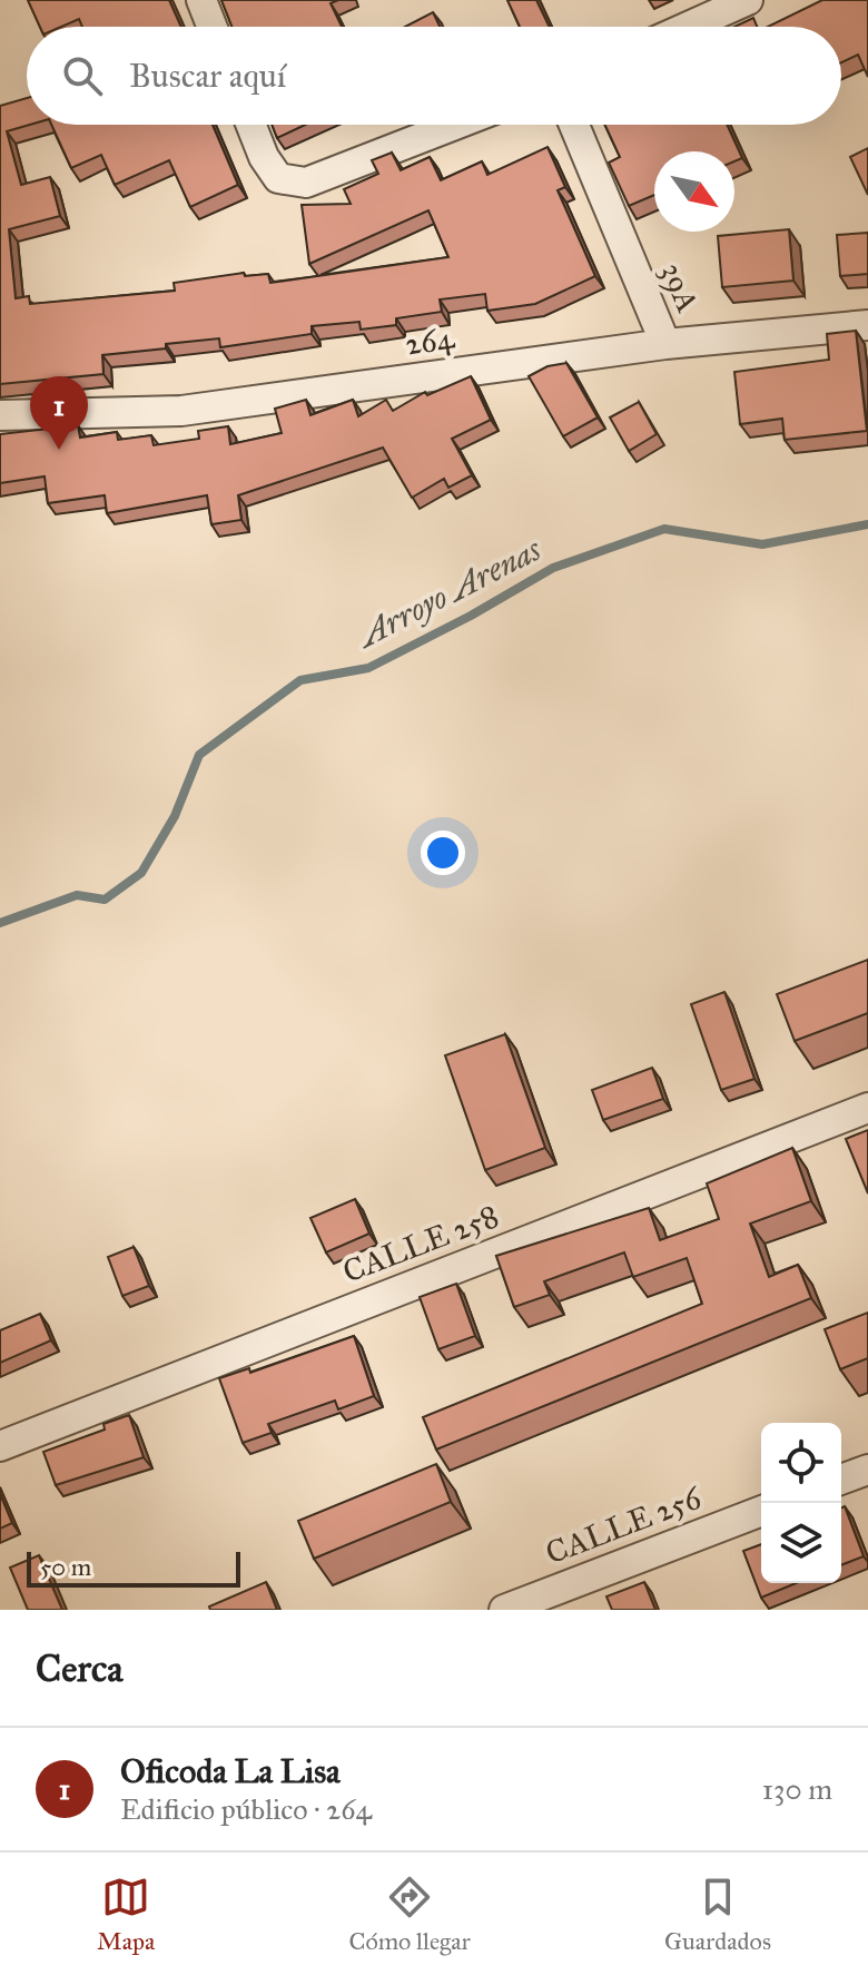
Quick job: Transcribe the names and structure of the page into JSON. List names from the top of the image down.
{
  "streets": {
    "street": [
      "39A",
      "264",
      "CALLE 258",
      "CALLE 256"
    ]
  },
  "crossings": [
    ["39A", "264"]
  ],
  "water": ["Arroyo Arenas"],
  "scale_bar": "50 m",
  "north": "bottom right",
  "page": {
    "search": "Buscar aquí",
    "pins": "1",
    "scale": "50 m",
    "heading": "Cerca",
    "list": [
      {
        "mark": "1",
        "name": "Oficoda La Lisa",
        "note": "Edificio público · 264",
        "value": "130 m"
      }
    ],
    "nav": ["Mapa", "Cómo llegar", "Guardados"]
  }
}
